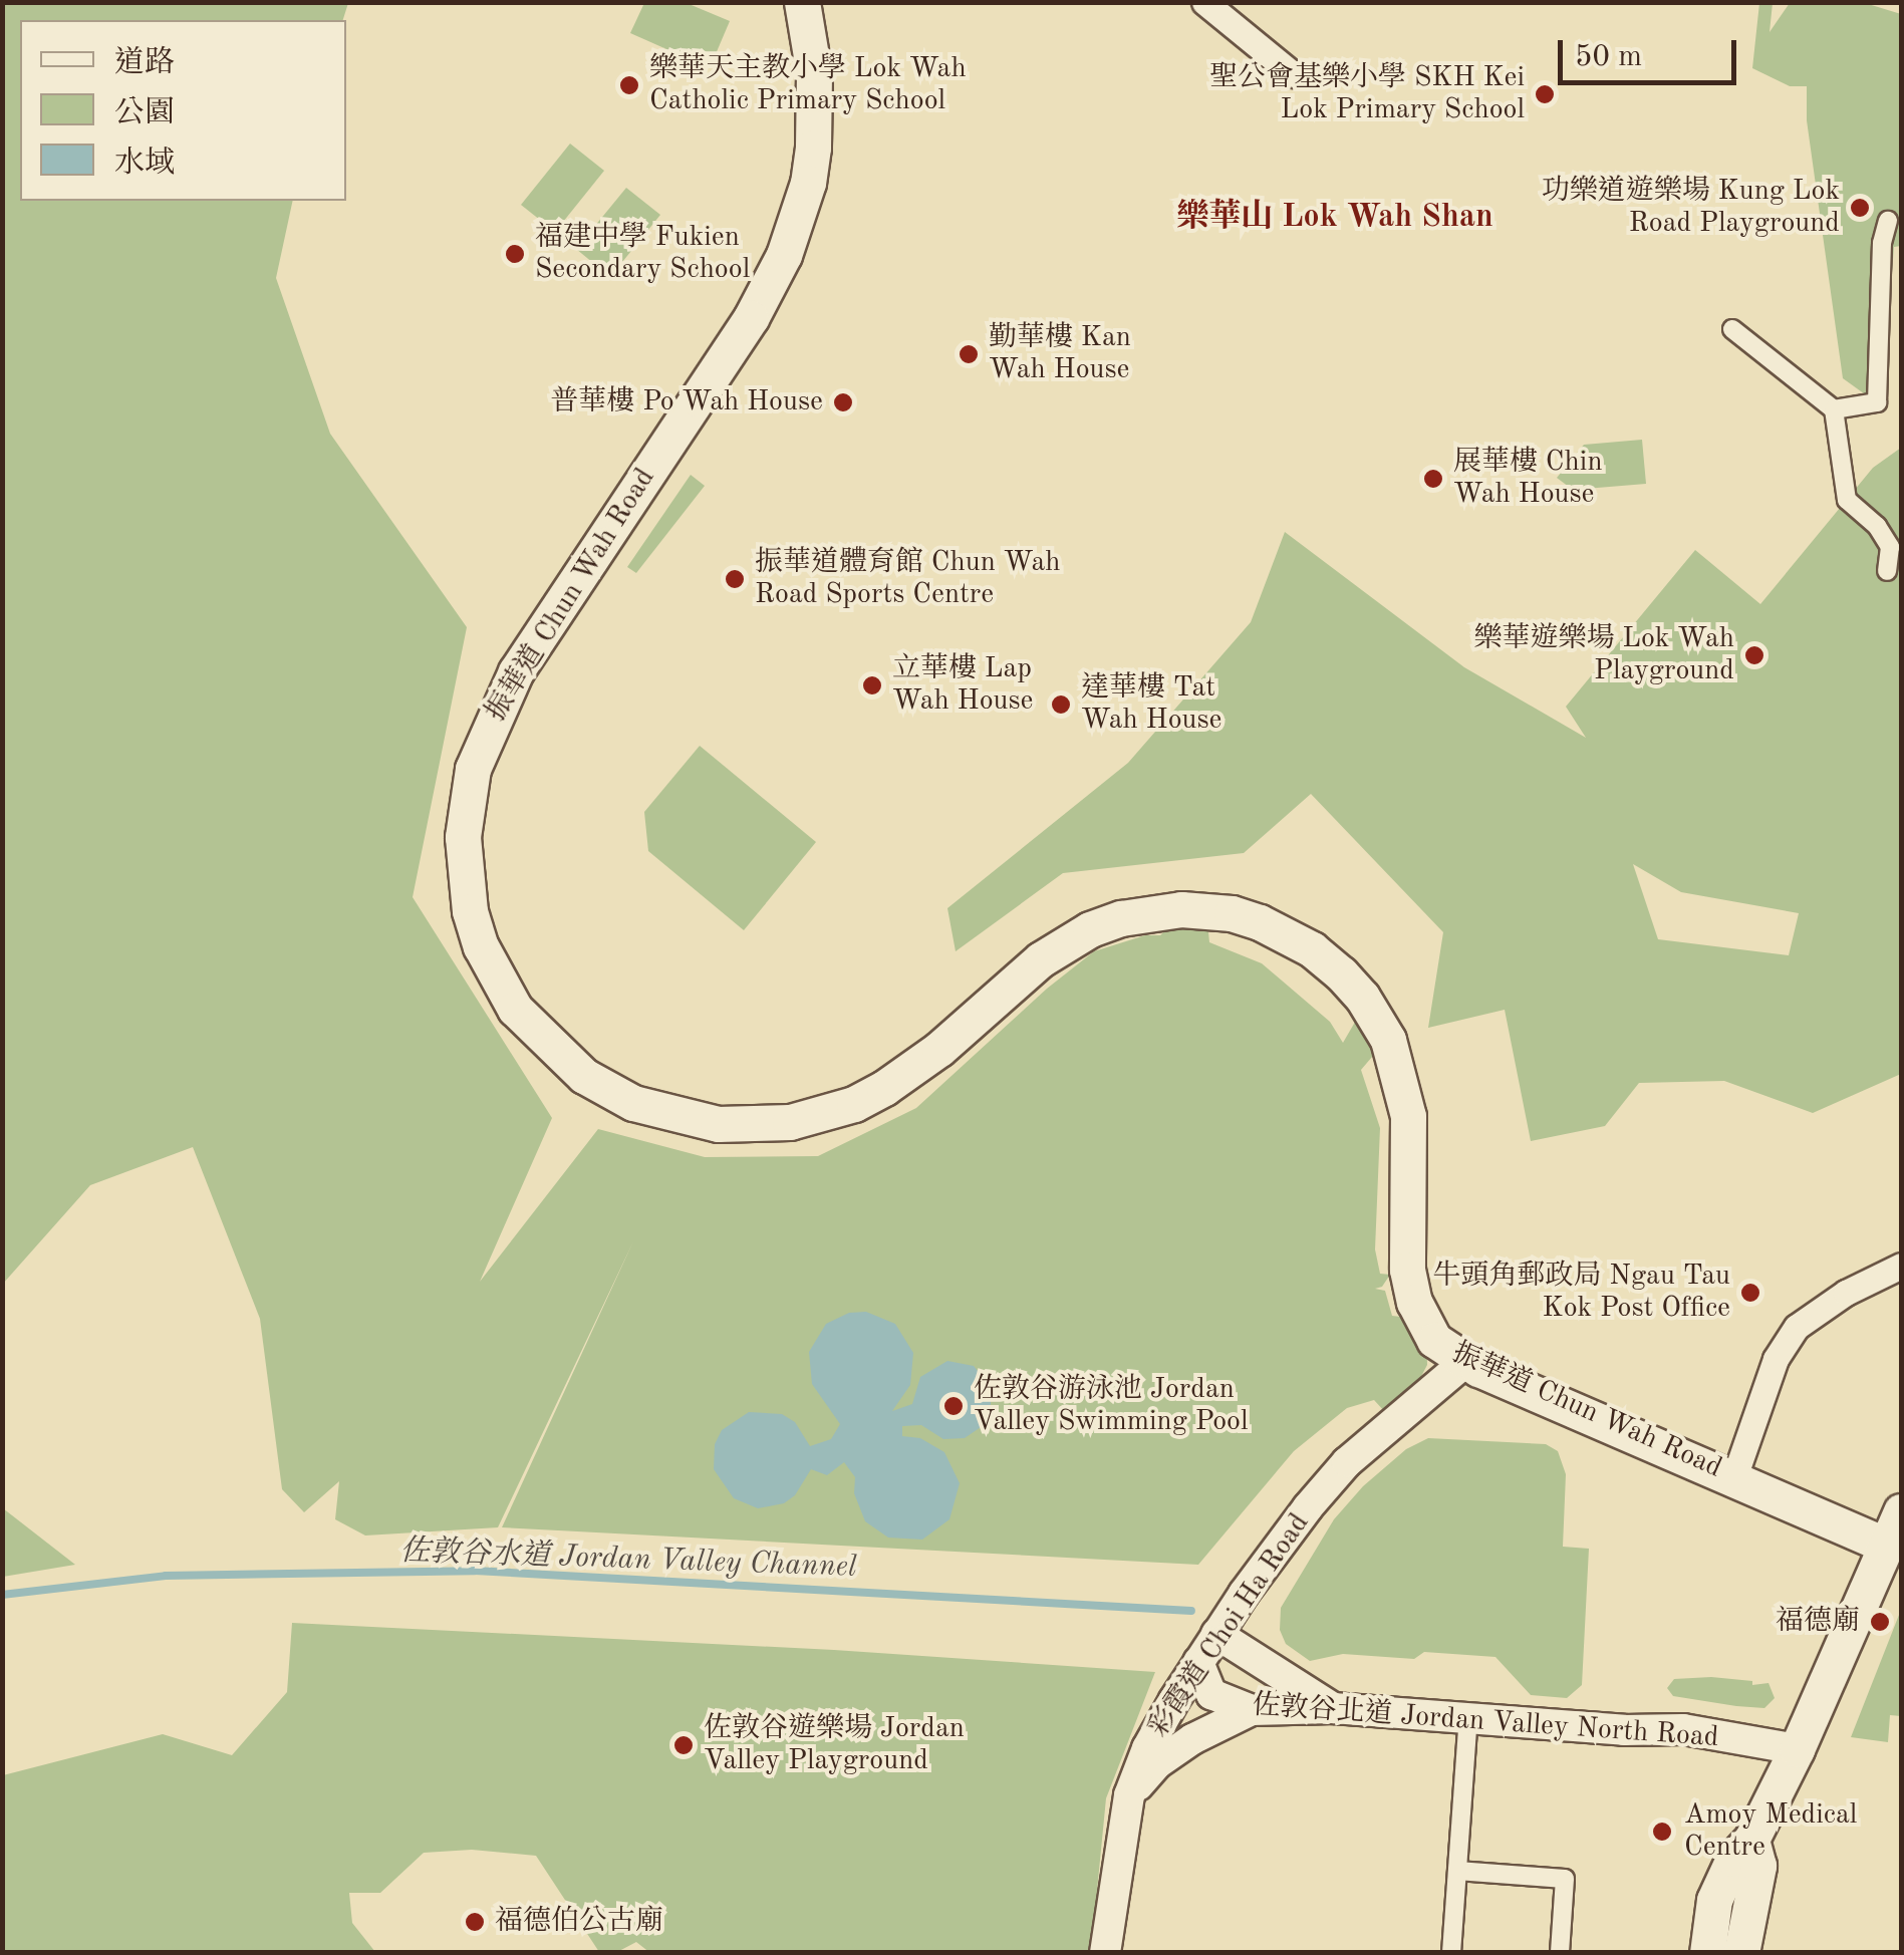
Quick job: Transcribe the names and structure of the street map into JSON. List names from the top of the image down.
{
  "streets": {
    "main road": ["振華道 Chun Wah Road"],
    "street": ["彩霞道 Choi Ha Road", "佐敦谷北道 Jordan Valley North Road"]
  },
  "crossings": [
    ["振華道 Chun Wah Road", "彩霞道 Choi Ha Road"],
    ["彩霞道 Choi Ha Road", "佐敦谷北道 Jordan Valley North Road"]
  ],
  "districts": ["樂華山 Lok Wah Shan"],
  "water": ["佐敦谷水道 Jordan Valley Channel"],
  "places": [
    "樂華天主教小學 Lok Wah Catholic Primary School",
    "聖公會基樂小學 SKH Kei Lok Primary School",
    "功樂道遊樂場 Kung Lok Road Playground",
    "福建中學 Fukien Secondary School",
    "勤華樓 Kan Wah House",
    "普華樓 Po Wah House",
    "展華樓 Chin Wah House",
    "振華道體育館 Chun Wah Road Sports Centre",
    "樂華遊樂場 Lok Wah Playground",
    "立華樓 Lap Wah House",
    "達華樓 Tat Wah House",
    "牛頭角郵政局 Ngau Tau Kok Post Office",
    "佐敦谷游泳池 Jordan Valley Swimming Pool",
    "福德廟",
    "佐敦谷遊樂場 Jordan Valley Playground",
    "Amoy Medical Centre",
    "福德伯公古廟"
  ],
  "legend": ["道路", "公園", "水域"],
  "scale_bar": "50 m"
}
